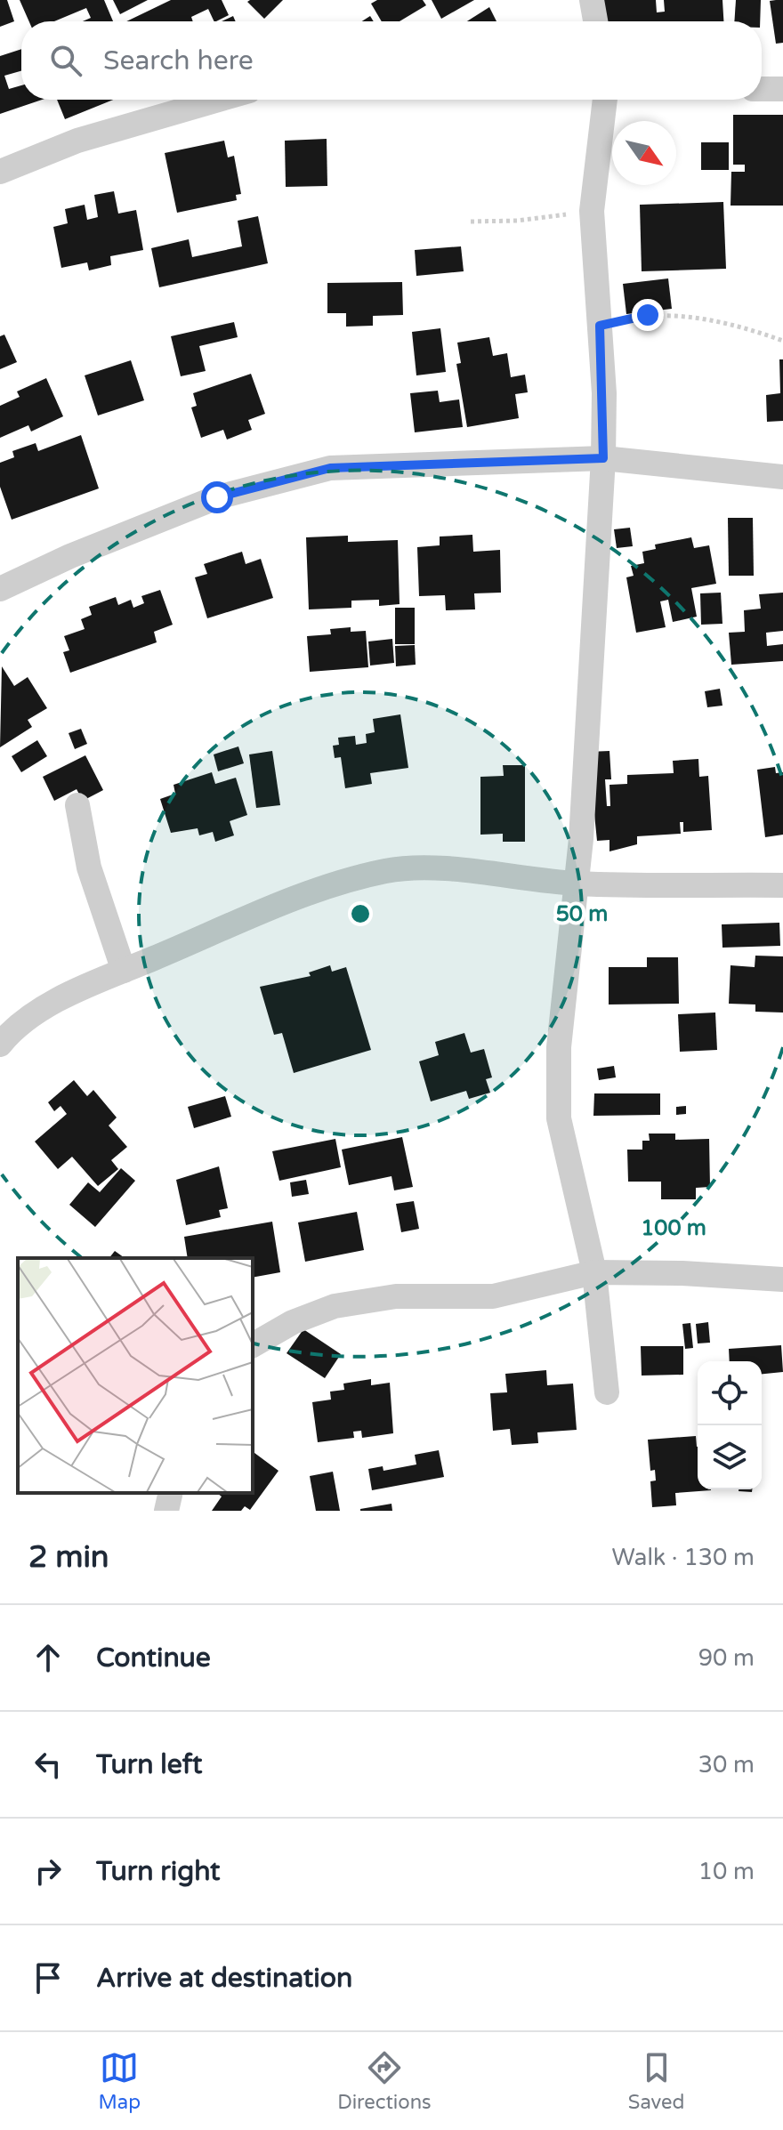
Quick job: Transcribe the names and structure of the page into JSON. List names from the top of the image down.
{
  "north": "bottom right",
  "page": {
    "search": "Search here",
    "heading": ["2 min", "Walk · 130 m"],
    "list": [
      ["Continue", "90 m"],
      ["Turn left", "30 m"],
      ["Turn right", "10 m"],
      "Arrive at destination"
    ],
    "nav": ["Map", "Directions", "Saved"]
  },
  "rings": ["50 m", "100 m"]
}
